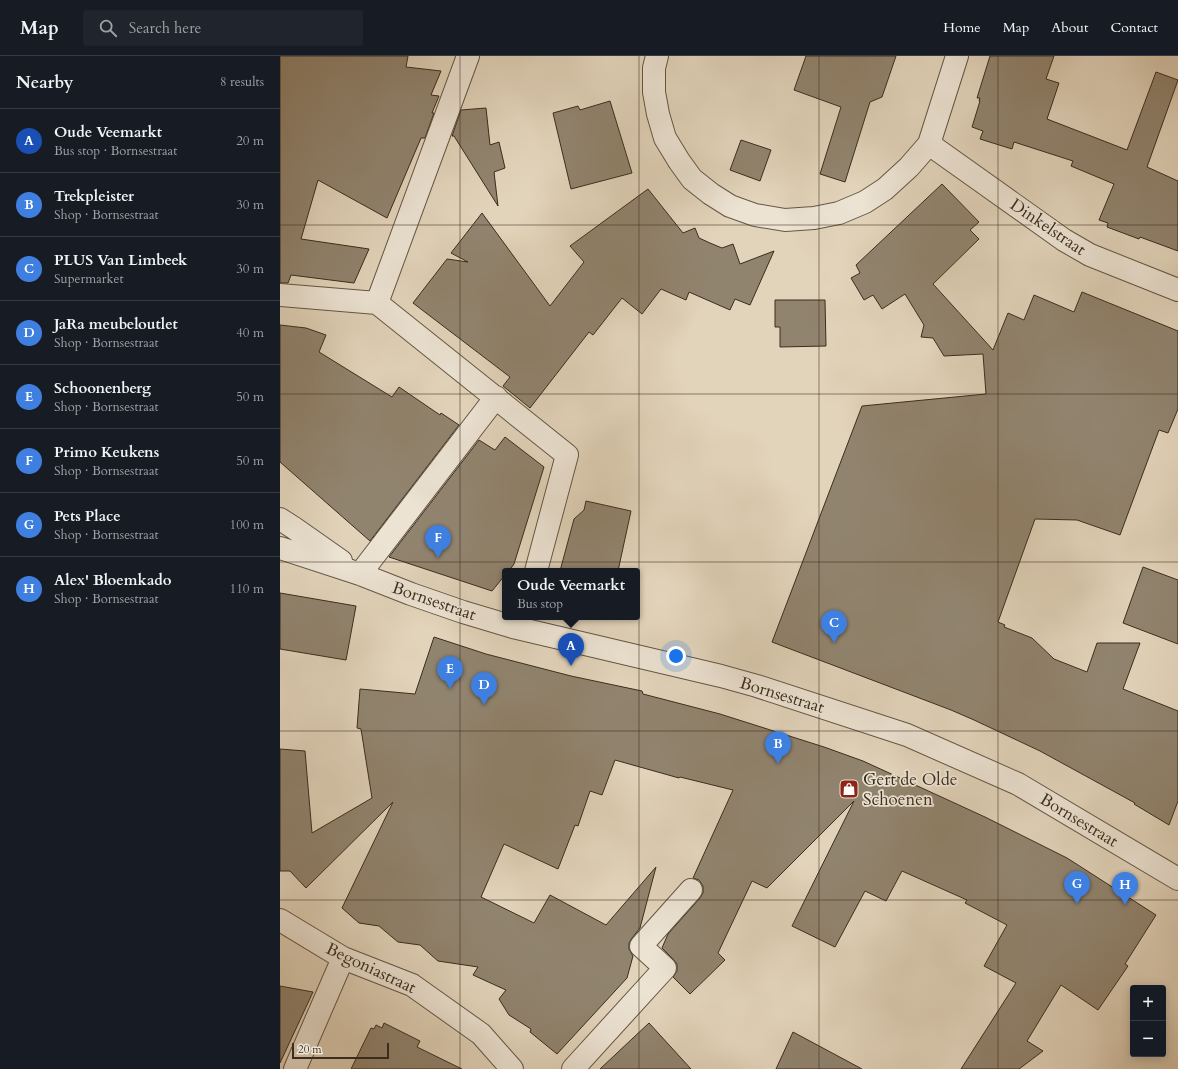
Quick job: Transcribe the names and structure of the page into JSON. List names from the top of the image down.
{
  "streets": {
    "street": ["Dinkelstraat", "Bornsestraat", "Begoniastraat"]
  },
  "places": {
    "shop": ["Gert de Olde Schoenen"]
  },
  "scale_bar": "20 m",
  "page": {
    "header": "Map",
    "search": "Search here",
    "nav": [
      "Home",
      "Map",
      "About",
      "Contact"
    ],
    "heading": ["Nearby", "8 results"],
    "list": [
      {
        "mark": "A",
        "name": "Oude Veemarkt",
        "note": "Bus stop · Bornsestraat",
        "value": "20 m"
      },
      {
        "mark": "B",
        "name": "Trekpleister",
        "note": "Shop · Bornsestraat",
        "value": "30 m"
      },
      {
        "mark": "C",
        "name": "PLUS Van Limbeek",
        "note": "Supermarket",
        "value": "30 m"
      },
      {
        "mark": "D",
        "name": "JaRa meubeloutlet",
        "note": "Shop · Bornsestraat",
        "value": "40 m"
      },
      {
        "mark": "E",
        "name": "Schoonenberg",
        "note": "Shop · Bornsestraat",
        "value": "50 m"
      },
      {
        "mark": "F",
        "name": "Primo Keukens",
        "note": "Shop · Bornsestraat",
        "value": "50 m"
      },
      {
        "mark": "G",
        "name": "Pets Place",
        "note": "Shop · Bornsestraat",
        "value": "100 m"
      },
      {
        "mark": "H",
        "name": "Alex' Bloemkado",
        "note": "Shop · Bornsestraat",
        "value": "110 m"
      }
    ],
    "pins": [
      "F",
      "C",
      "A",
      "E",
      "D",
      "B",
      "G",
      "H"
    ],
    "popup": ["Oude Veemarkt", "Bus stop"],
    "map_buttons": ["+", "−"],
    "scale": "20 m"
  }
}
